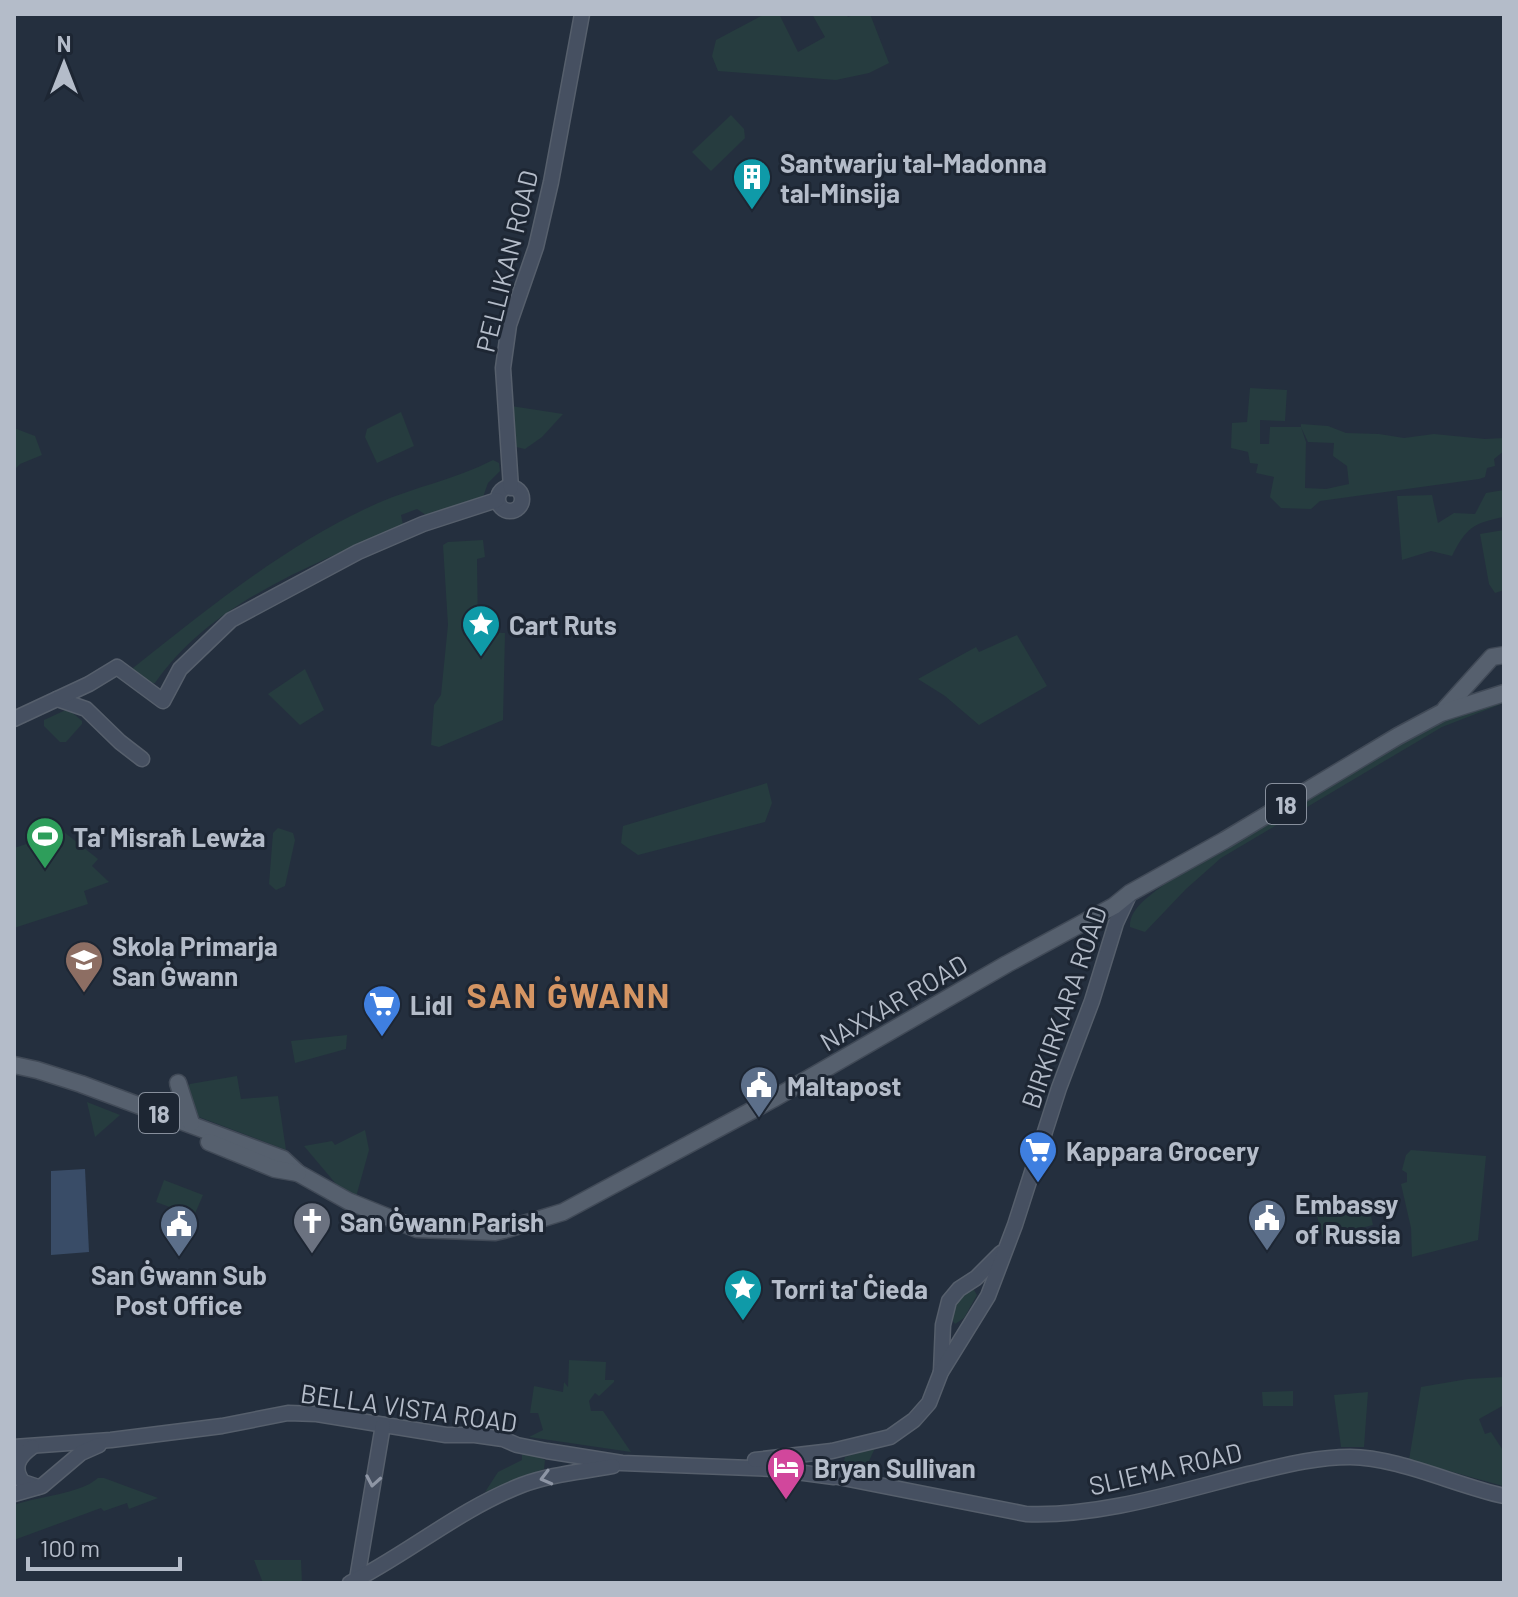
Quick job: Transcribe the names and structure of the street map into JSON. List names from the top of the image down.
{
  "streets": {
    "main road": ["18", "NAXXAR ROAD", "BIRKIRKARA ROAD"],
    "street": ["PELLIKAN ROAD", "BELLA VISTA ROAD", "SLIEMA ROAD"]
  },
  "crossings": [
    ["18", "NAXXAR ROAD"],
    ["NAXXAR ROAD", "BIRKIRKARA ROAD"],
    ["BIRKIRKARA ROAD", "BELLA VISTA ROAD"],
    ["BIRKIRKARA ROAD", "SLIEMA ROAD"],
    ["BELLA VISTA ROAD", "SLIEMA ROAD"]
  ],
  "districts": ["SAN ĠWANN"],
  "places": {
    "building": ["Santwarju tal-Madonna tal-Minsija"],
    "place": ["Cart Ruts", "Torri ta' Ċieda"],
    "sports": ["Ta' Misraħ Lewża"],
    "school or university": ["Skola Primarja San Ġwann"],
    "supermarket": ["Lidl", "Kappara Grocery"],
    "public building": ["Maltapost", "Embassy of Russia", "San Ġwann Sub Post Office"],
    "church": ["San Ġwann Parish"],
    "hotel": ["Bryan Sullivan"]
  },
  "scale_bar": "100 m",
  "north": "top"
}
